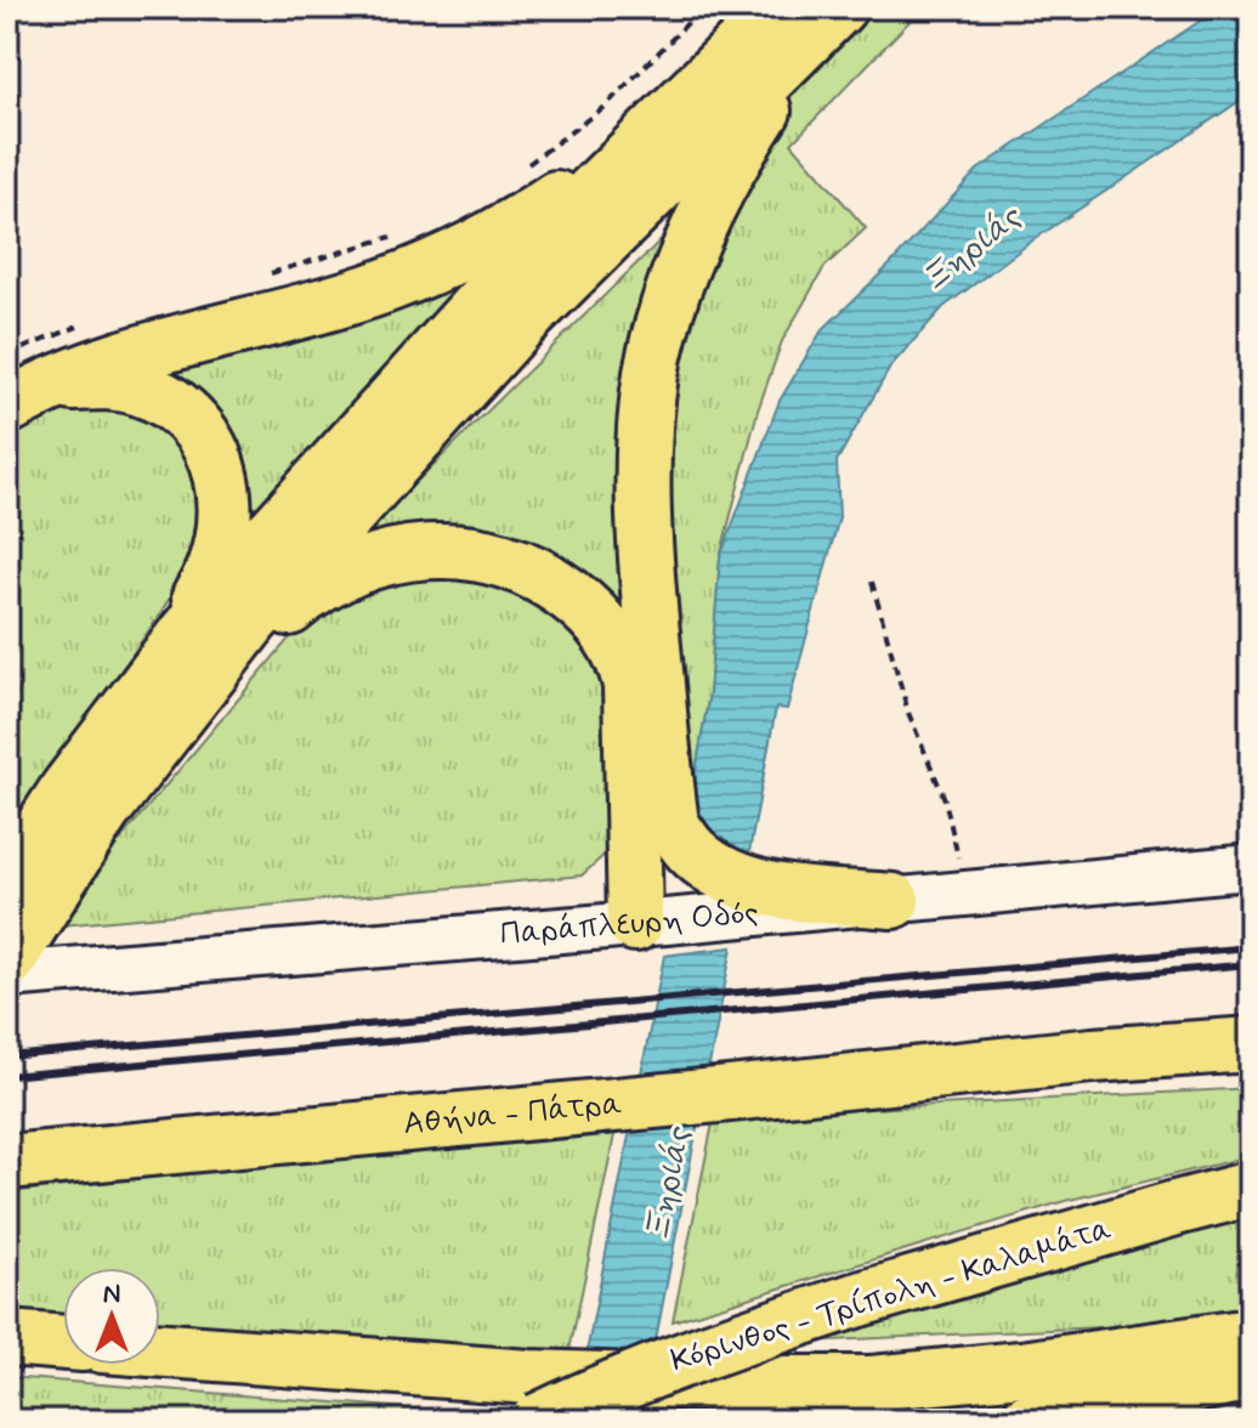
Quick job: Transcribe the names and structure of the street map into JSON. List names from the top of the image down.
{
  "streets": {
    "highway": ["Αθήνα - Πάτρα", "Κόρινθος - Τρίπολη - Καλαμάτα"],
    "main road": ["Παράπλευρη Οδός"]
  },
  "water": ["Ξηριάς"],
  "north": "top"
}
